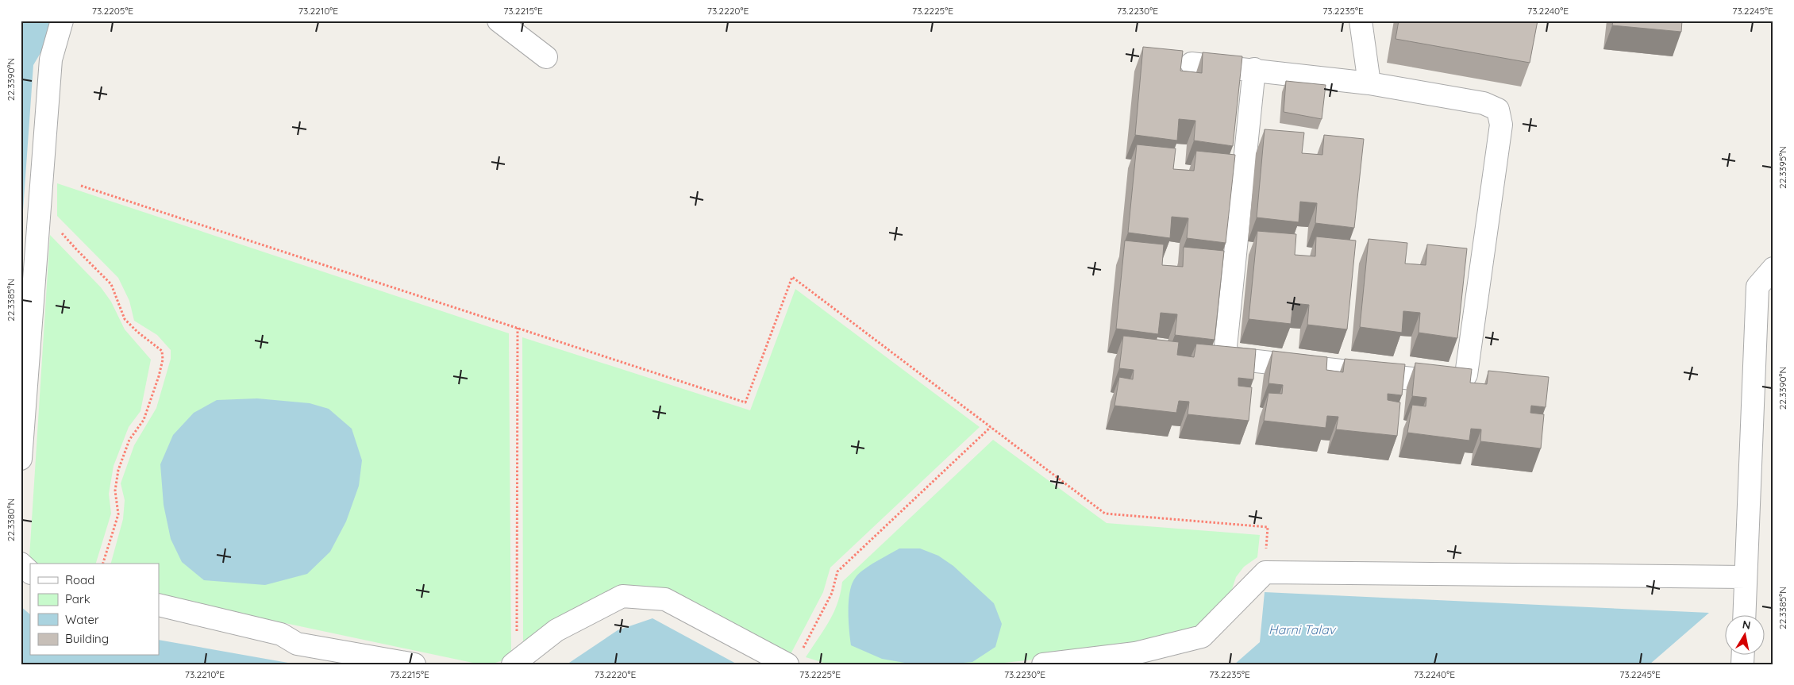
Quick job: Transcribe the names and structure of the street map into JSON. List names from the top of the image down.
{
  "water": ["Harni Talav"],
  "legend": [
    "Road",
    "Park",
    "Water",
    "Building"
  ],
  "north": "top",
  "coordinates": [
    "73.2205°E",
    "73.2210°E",
    "73.2215°E",
    "73.2220°E",
    "73.2225°E",
    "73.2230°E",
    "73.2235°E",
    "73.2240°E",
    "73.2245°E",
    "22.3390°N",
    "22.3395°N",
    "22.3385°N",
    "22.3380°N"
  ]
}
